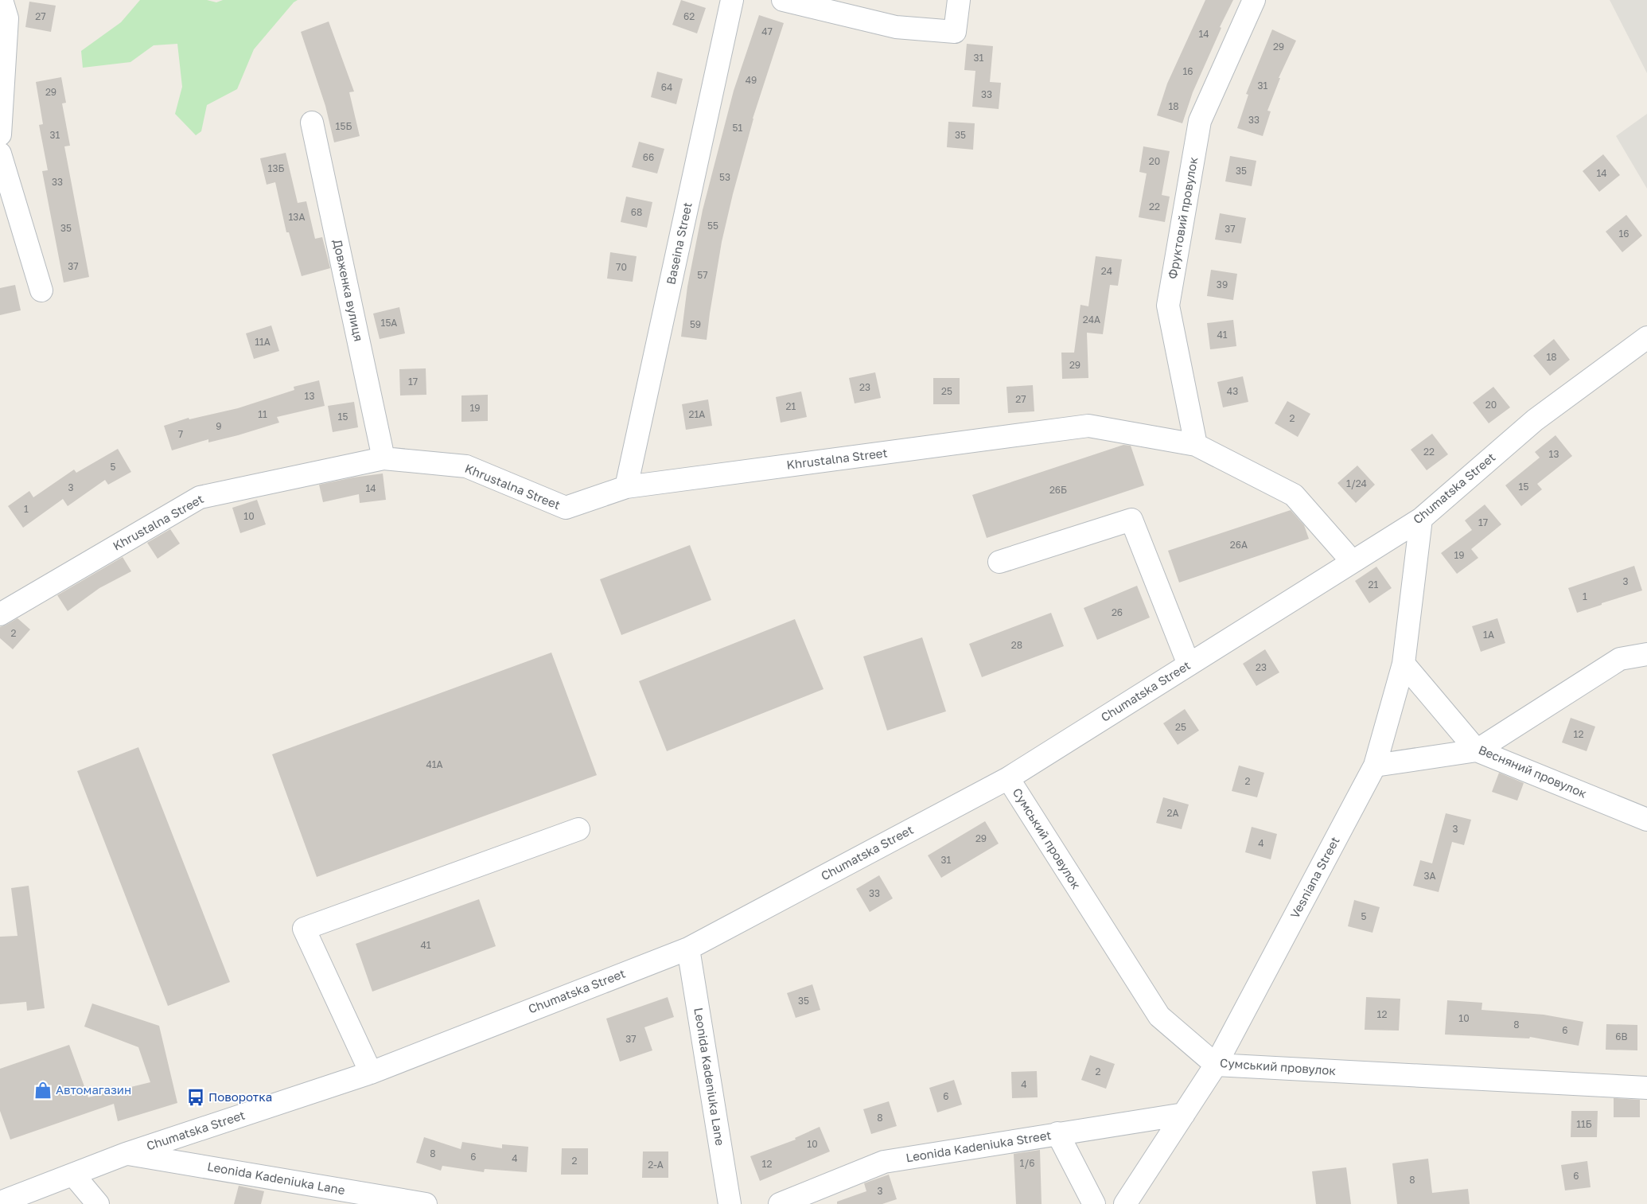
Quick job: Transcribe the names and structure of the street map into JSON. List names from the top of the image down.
{
  "streets": {
    "street": [
      "Фруктовий провулок",
      "Baseina Street",
      "Довженка вулиця",
      "Khrustalna Street",
      "Chumatska Street",
      "Весняний провулок",
      "Сумський провулок",
      "Vesniana Street",
      "Leonida Kadeniuka Lane",
      "Leonida Kadeniuka Street"
    ]
  },
  "crossings": [
    ["Фруктовий провулок", "Khrustalna Street"],
    ["Baseina Street", "Khrustalna Street"],
    ["Довженка вулиця", "Khrustalna Street"],
    ["Khrustalna Street", "Chumatska Street"],
    ["Chumatska Street", "Сумський провулок"],
    ["Chumatska Street", "Vesniana Street"],
    ["Chumatska Street", "Leonida Kadeniuka Lane"],
    ["Весняний провулок", "Vesniana Street"],
    ["Сумський провулок", "Vesniana Street"],
    ["Vesniana Street", "Leonida Kadeniuka Street"]
  ],
  "places": {
    "shop": ["Автомагазин"],
    "bus stop": ["Поворотка"]
  },
  "house_numbers": [
    "27",
    "62",
    "47",
    "14",
    "29",
    "31",
    "16",
    "49",
    "31",
    "64",
    "29",
    "33",
    "18",
    "33",
    "15Б",
    "51",
    "31",
    "35",
    "66",
    "20",
    "13Б",
    "35",
    "14",
    "53",
    "33",
    "22",
    "68",
    "13А",
    "55",
    "35",
    "37",
    "16",
    "37",
    "70",
    "24",
    "57",
    "39",
    "24А",
    "15А",
    "59",
    "41",
    "11А",
    "18",
    "29",
    "17",
    "23",
    "25",
    "43",
    "13",
    "27",
    "20",
    "21",
    "19",
    "11",
    "21А",
    "15",
    "2",
    "9",
    "7",
    "22",
    "13",
    "5",
    "1/24",
    "15",
    "3",
    "14",
    "26Б",
    "1",
    "10",
    "17",
    "26А",
    "19",
    "3",
    "21",
    "1",
    "26",
    "2",
    "1А",
    "28",
    "23",
    "25",
    "12",
    "41А",
    "2",
    "2А",
    "3",
    "29",
    "4",
    "31",
    "3А",
    "33",
    "5",
    "41",
    "35",
    "12",
    "10",
    "8",
    "6",
    "6В",
    "37",
    "2",
    "4",
    "6",
    "8",
    "11Б",
    "10",
    "8",
    "6",
    "4",
    "2",
    "1/6",
    "12",
    "2-А",
    "6",
    "8",
    "3"
  ]
}
